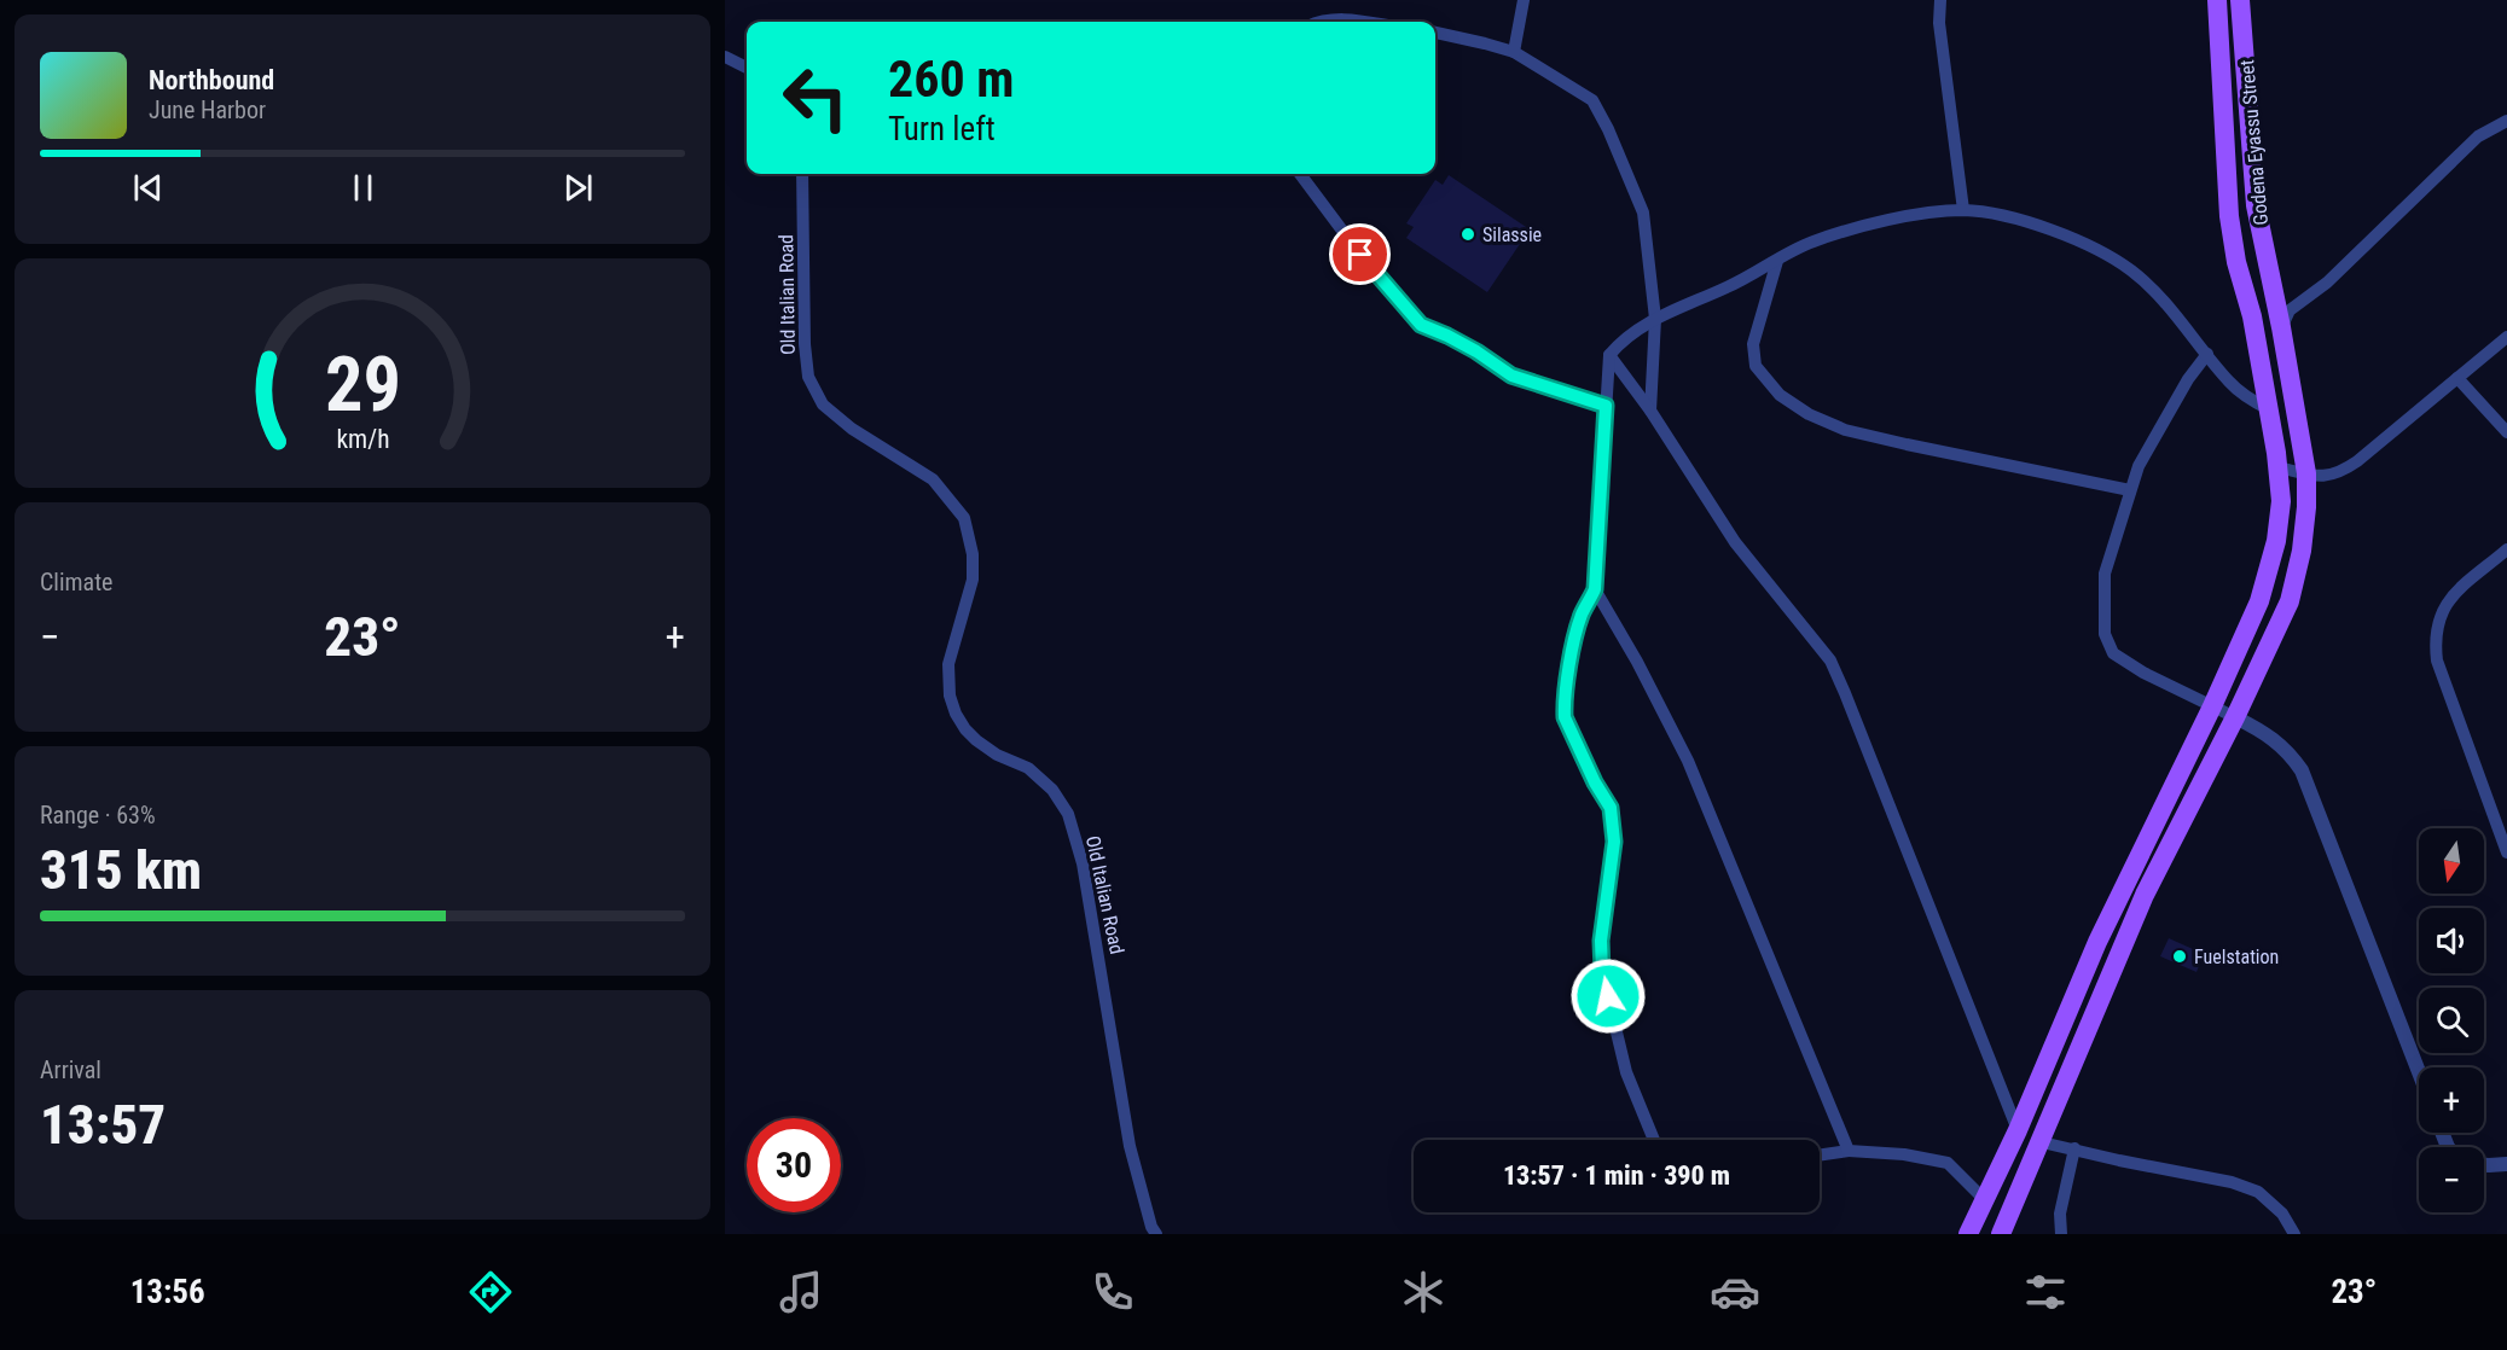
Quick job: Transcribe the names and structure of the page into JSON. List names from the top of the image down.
{
  "streets": {
    "main road": ["Godena Eyassu Street"],
    "street": ["Old Italian Road"]
  },
  "places": ["Silassie", "Fuelstation"],
  "north": "bottom",
  "page": {
    "turn": ["260 m", "Turn left"],
    "song": ["Northbound", "June Harbor"],
    "tile": [
      "Climate",
      ["Range · 63%", "315 km"],
      ["Arrival", "13:57"]
    ],
    "heat": ["−", "23°", "+"],
    "map_buttons": ["+", "−"],
    "limit": "30",
    "trip": "13:57 · 1 min · 390 m",
    "tabs": ["13:56", "23°"],
    "gauge": ["29", "km/h"]
  }
}
